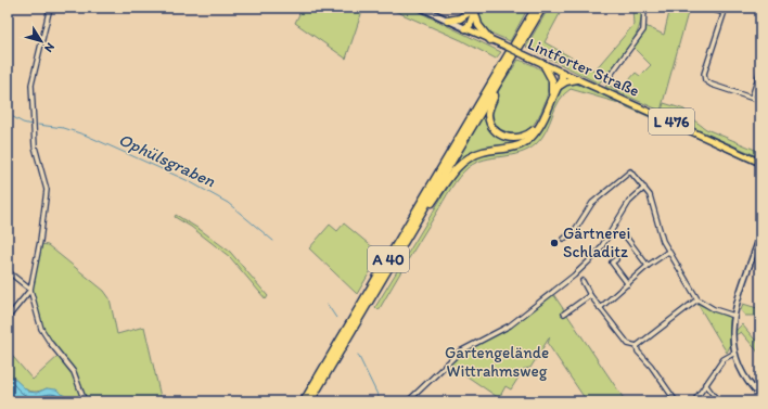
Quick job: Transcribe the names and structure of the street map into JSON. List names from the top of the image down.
{
  "streets": {
    "highway": ["A 40"],
    "main road": ["Lintforter Straße", "L 476"]
  },
  "water": ["Ophülsgraben"],
  "parks": ["Gartengelände Wittrahmsweg"],
  "places": ["Gärtnerei Schladitz"],
  "north": "bottom right"
}
